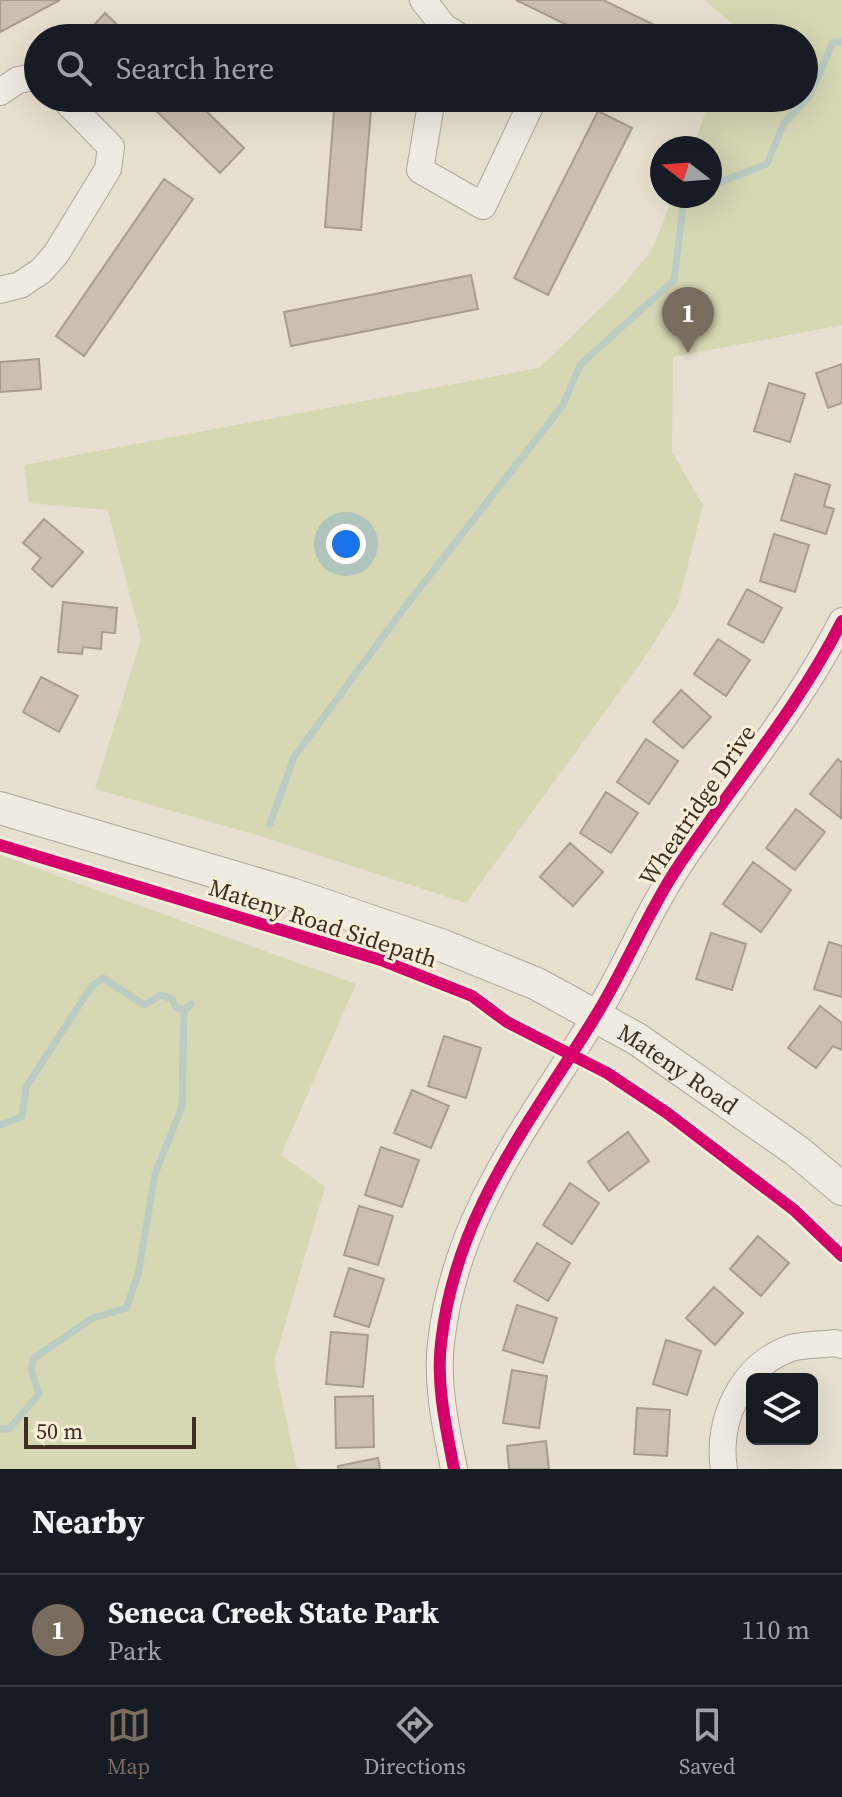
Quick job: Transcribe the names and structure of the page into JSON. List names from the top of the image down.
{
  "streets": {
    "street": ["Wheatridge Drive", "Mateny Road"],
    "cycle path": ["Mateny Road Sidepath"]
  },
  "crossings": [
    ["Wheatridge Drive", "Mateny Road"]
  ],
  "scale_bar": "50 m",
  "north": "left",
  "page": {
    "search": "Search here",
    "pins": "1",
    "scale": "50 m",
    "heading": "Nearby",
    "list": [
      {
        "mark": "1",
        "name": "Seneca Creek State Park",
        "note": "Park",
        "value": "110 m"
      }
    ],
    "nav": ["Map", "Directions", "Saved"]
  }
}
